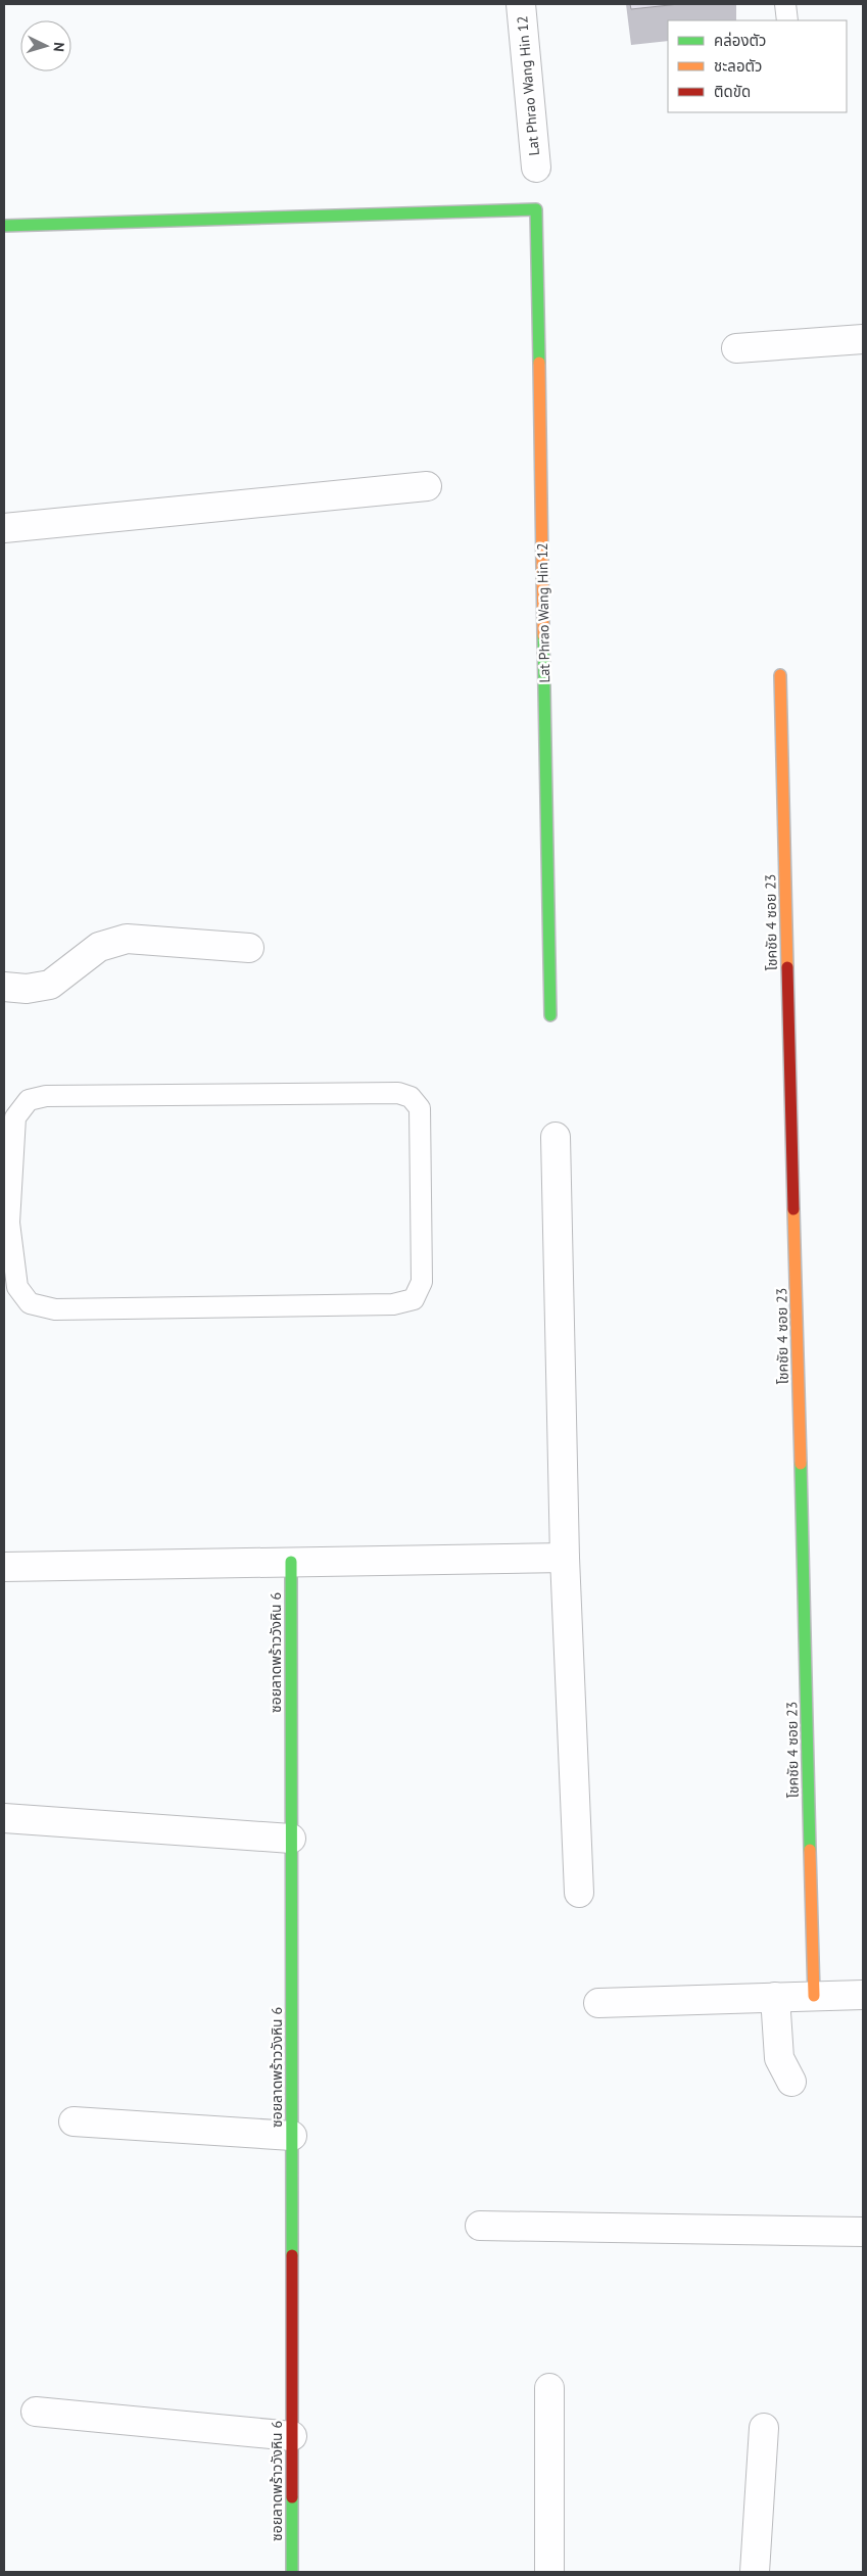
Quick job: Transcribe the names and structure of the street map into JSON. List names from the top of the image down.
{
  "streets": {
    "street": ["Lat Phrao Wang Hin 12", "โชคชัย 4 ซอย 23", "ซอยลาดพร้าววังหิน 6"]
  },
  "legend": ["คล่องตัว", "ชะลอตัว", "ติดขัด"],
  "north": "right"
}
